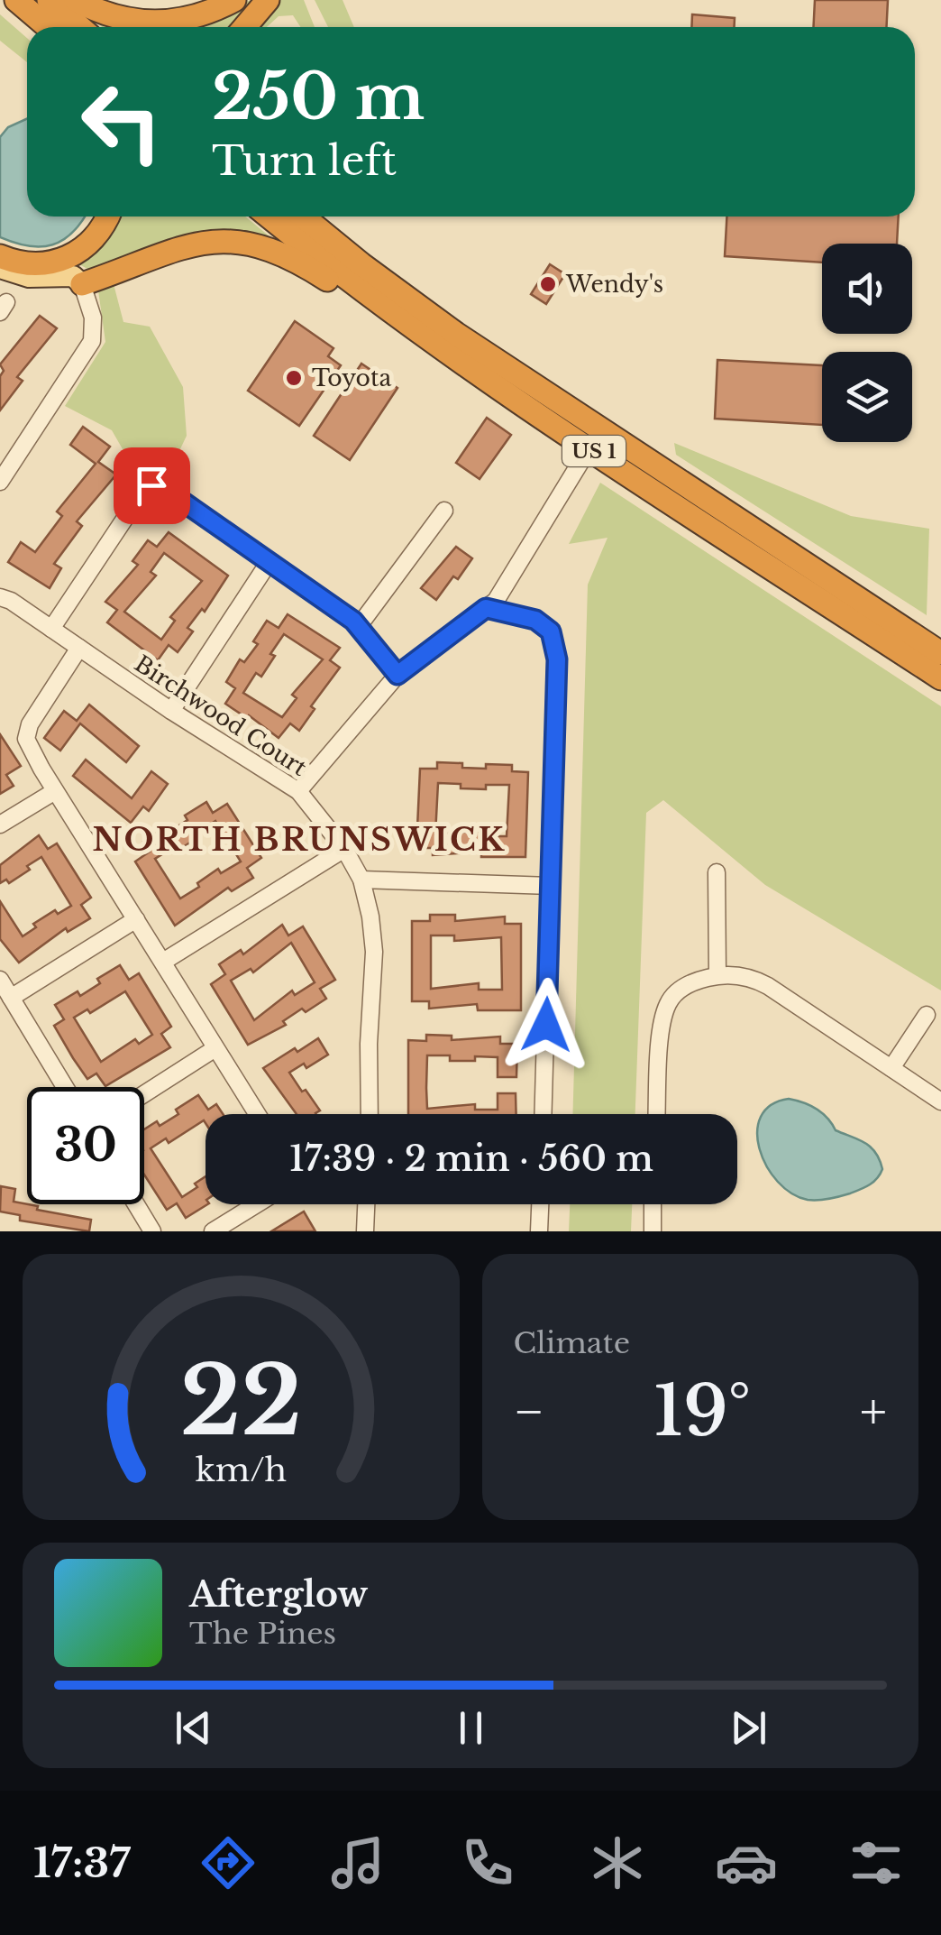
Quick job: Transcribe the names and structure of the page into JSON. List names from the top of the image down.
{
  "streets": {
    "highway": ["US 1"],
    "street": ["Birchwood Court"]
  },
  "districts": ["NORTH BRUNSWICK"],
  "places": ["Wendy's", "Toyota"],
  "page": {
    "turn": ["250 m", "Turn left"],
    "limit": "30",
    "trip": "17:39 · 2 min · 560 m",
    "tile": "Climate",
    "heat": ["−", "19°", "+"],
    "song": ["Afterglow", "The Pines"],
    "tabs": "17:37",
    "gauge": ["22", "km/h"]
  }
}
